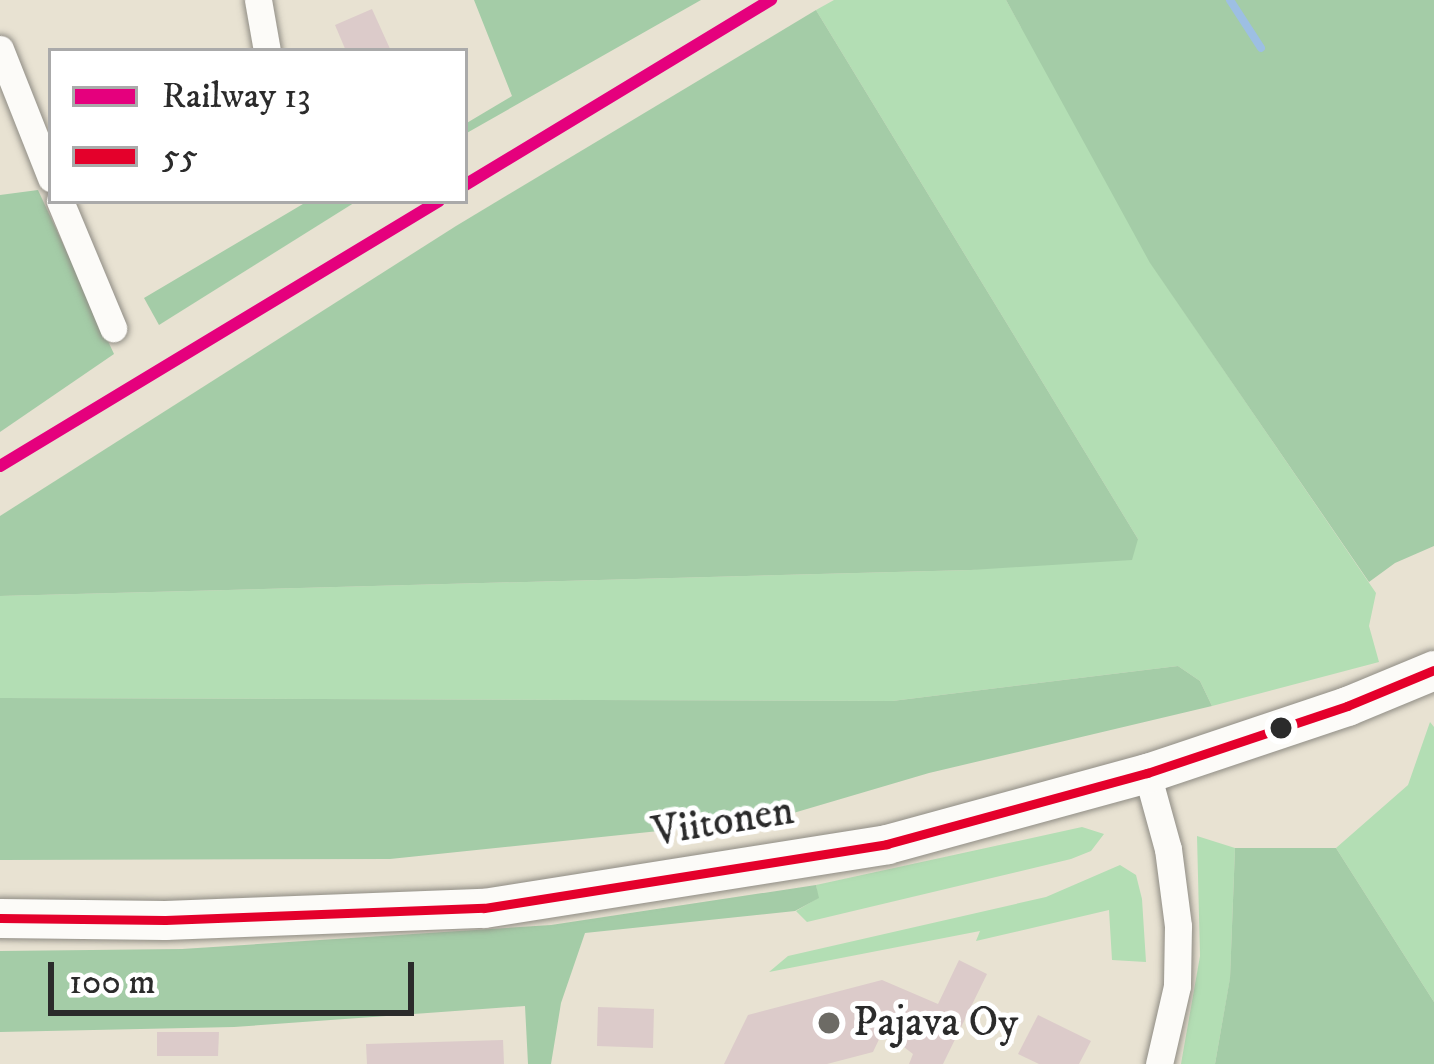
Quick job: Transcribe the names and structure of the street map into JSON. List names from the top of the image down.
{
  "streets": {
    "highway": ["Viitonen"]
  },
  "places": ["Pajava Oy"],
  "lines": ["rail line 13", "transit line 55"],
  "legend": ["Railway 13", "55"],
  "scale_bar": "100 m"
}
